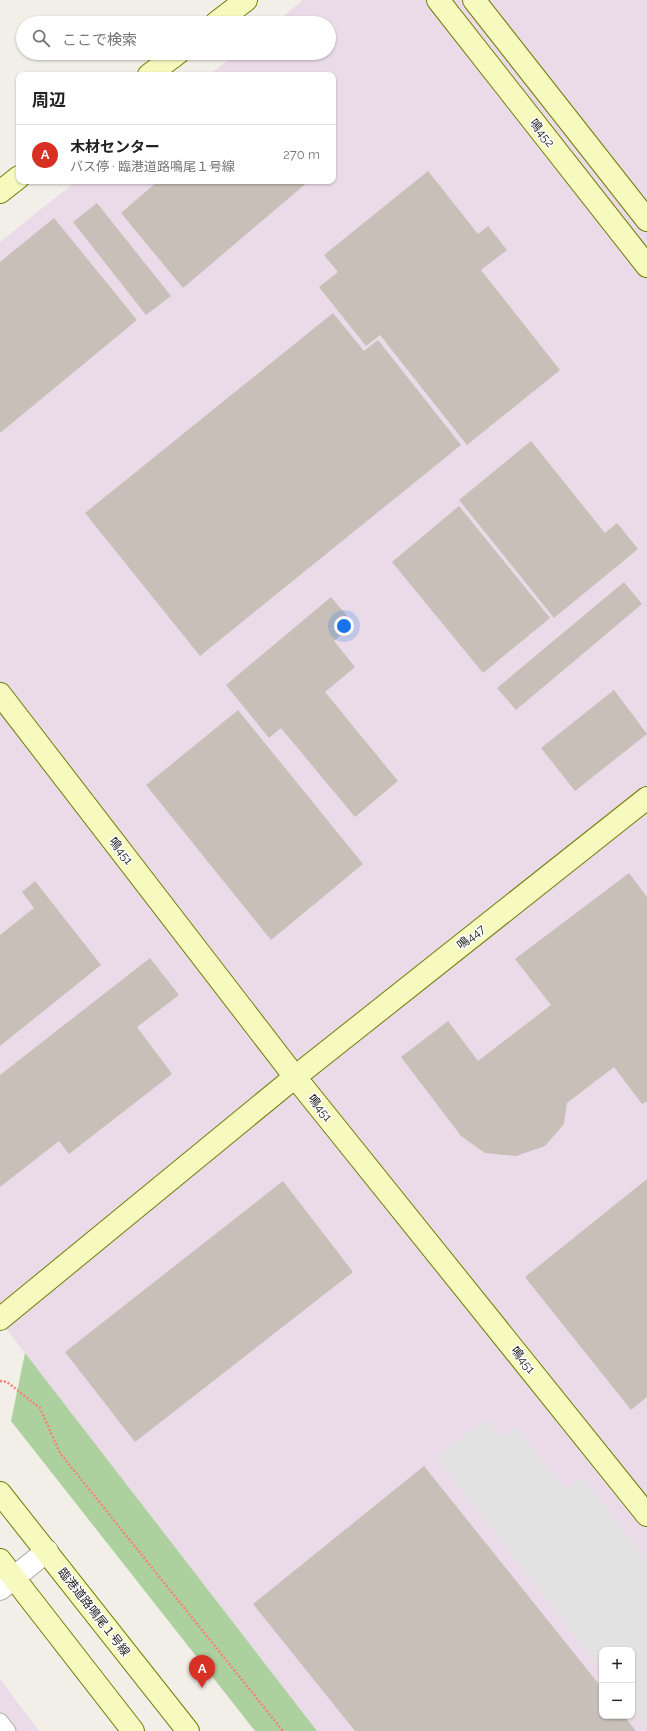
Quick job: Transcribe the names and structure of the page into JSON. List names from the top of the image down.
{
  "streets": {
    "street": [
      "鳴452",
      "鳴451",
      "鳴447",
      "臨港道路鳴尾１号線"
    ]
  },
  "crossings": [
    ["鳴451", "鳴447"]
  ],
  "page": {
    "search": "ここで検索",
    "heading": "周辺",
    "list": [
      {
        "mark": "A",
        "name": "木材センター",
        "note": "バス停 · 臨港道路鳴尾１号線",
        "value": "270 m"
      }
    ],
    "map_buttons": ["+", "−"],
    "pins": "A"
  }
}
